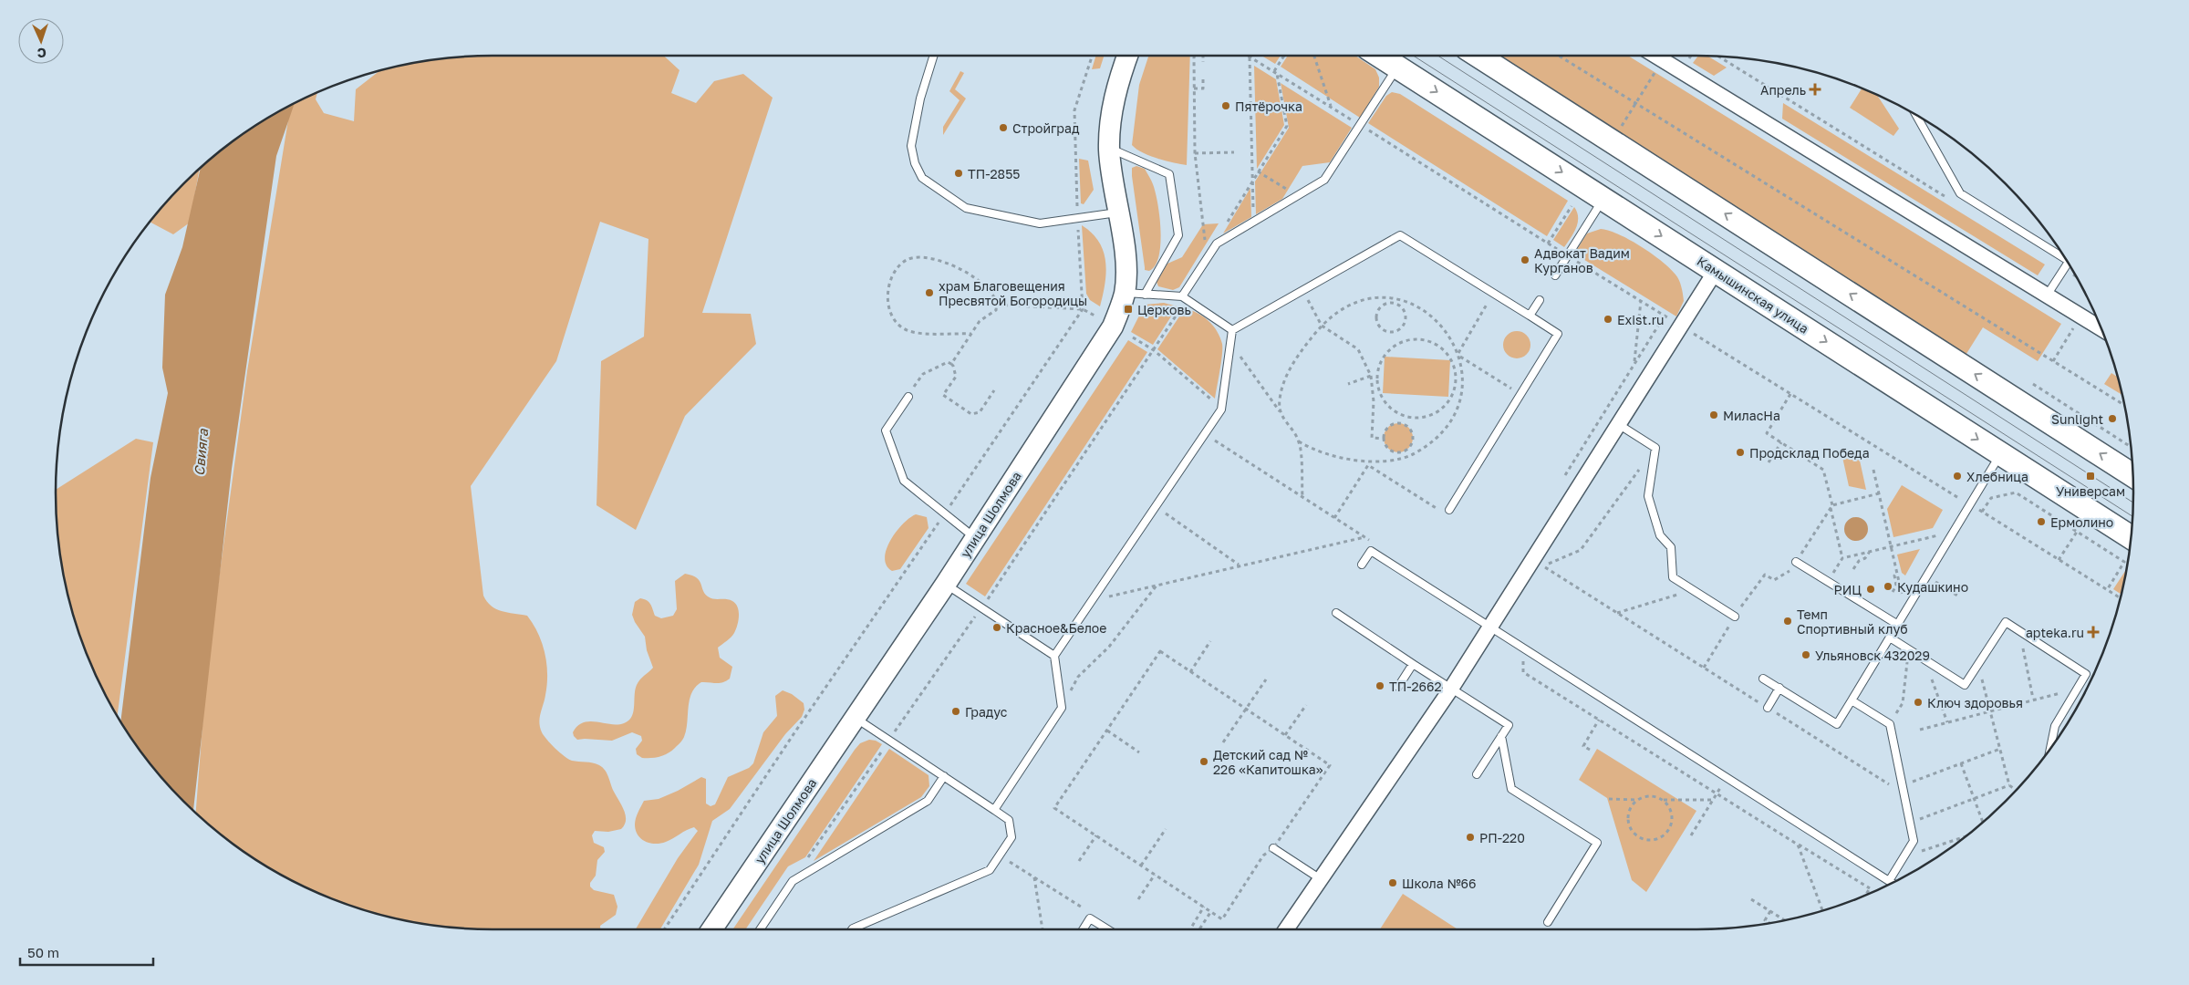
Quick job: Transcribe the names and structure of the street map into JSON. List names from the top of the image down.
{
  "streets": {
    "main road": ["Камышинская улица"],
    "street": ["улица Шолмова"]
  },
  "water": ["Свияга"],
  "places": {
    "health": ["Апрель", "apteka.ru"],
    "other": [
      "Пятёрочка",
      "Стройград",
      "ТП-2855",
      "Адвокат Вадим Курганов",
      "храм Благовещения Пресвятой Богородицы",
      "Exist.ru",
      "МиласНа",
      "Sunlight",
      "Продсклад Победа",
      "Хлебница",
      "Ермолино",
      "Кудашкино",
      "РИЦ",
      "Темп Спортивный клуб",
      "Красное&Белое",
      "Ульяновск 432029",
      "ТП-2662",
      "Ключ здоровья",
      "Градус",
      "Детский сад № 226 «Капитошка»",
      "РП-220",
      "Школа №66"
    ],
    "transit": ["Церковь", "Универсам"]
  },
  "scale_bar": "50 m",
  "north": "bottom"
}
